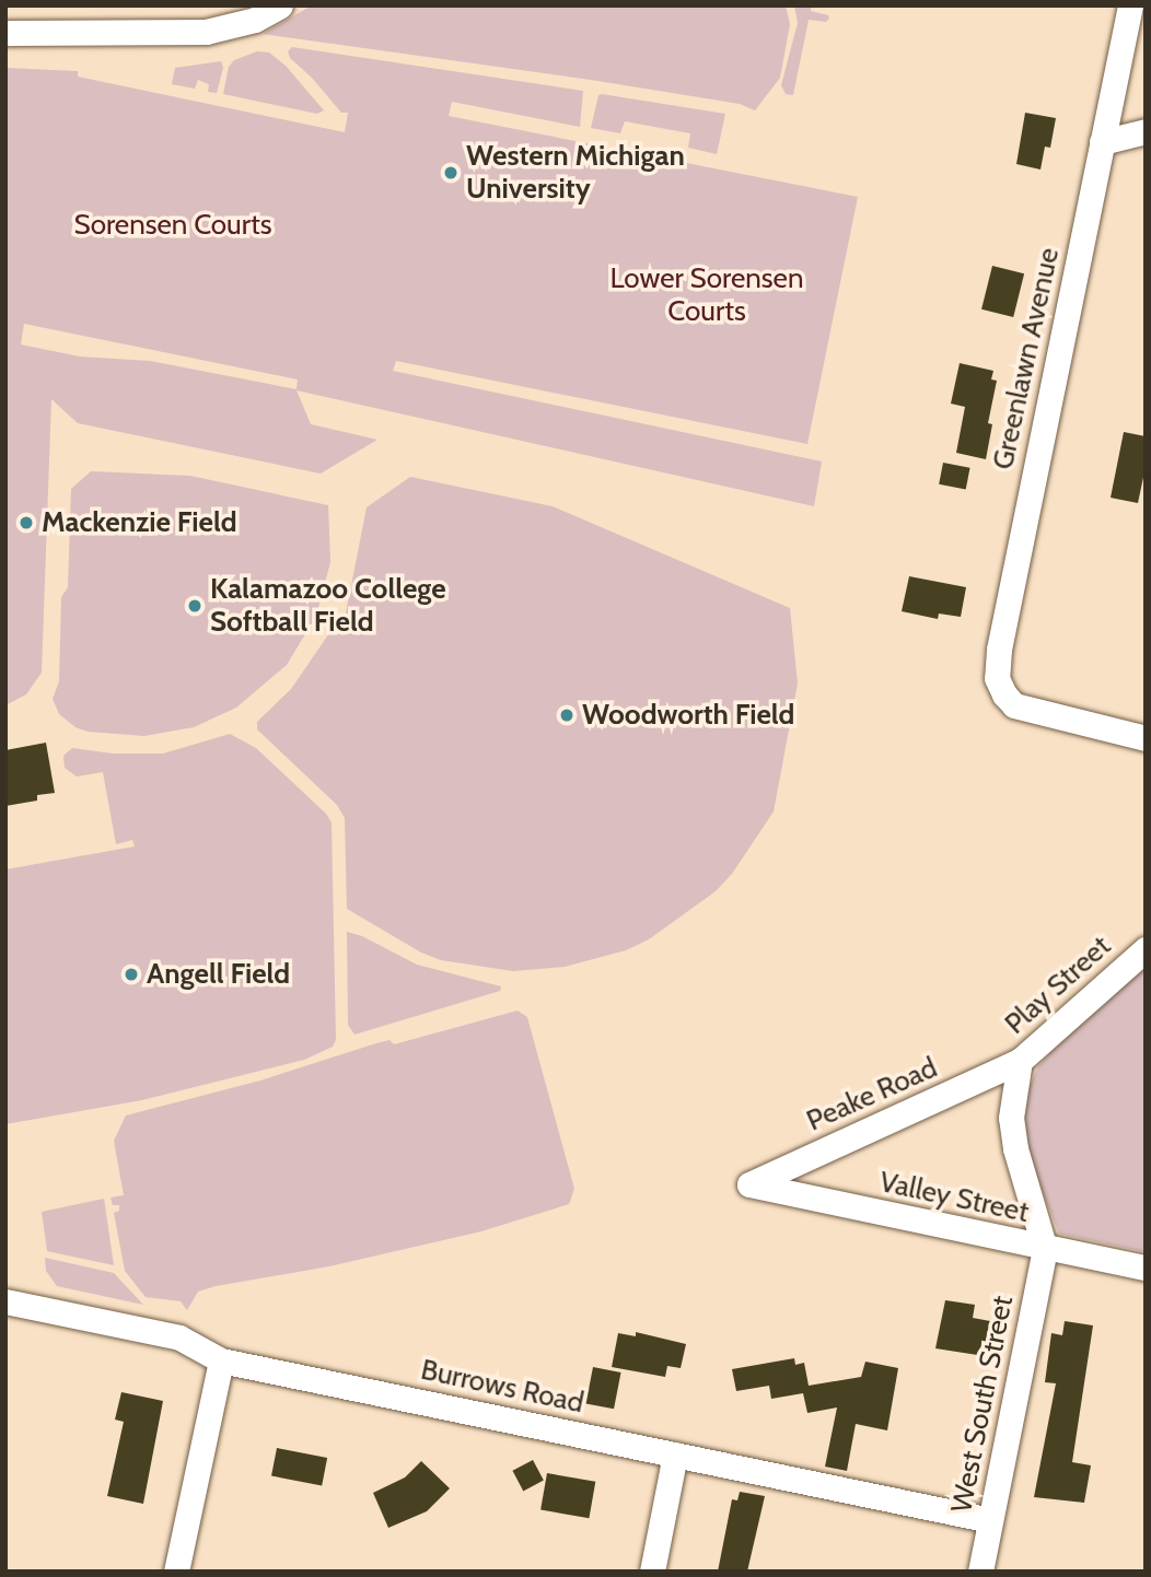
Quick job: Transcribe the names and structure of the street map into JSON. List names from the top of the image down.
{
  "streets": {
    "street": [
      "Greenlawn Avenue",
      "Play Street",
      "Peake Road",
      "Valley Street",
      "Burrows Road",
      "West South Street"
    ]
  },
  "crossings": [
    ["Play Street", "Peake Road"],
    ["Play Street", "Valley Street"],
    ["Play Street", "West South Street"],
    ["Peake Road", "Valley Street"],
    ["Valley Street", "West South Street"],
    ["Burrows Road", "West South Street"]
  ],
  "parks": ["Sorensen Courts", "Lower Sorensen Courts"],
  "places": [
    "Western Michigan University",
    "Mackenzie Field",
    "Kalamazoo College Softball Field",
    "Woodworth Field",
    "Angell Field"
  ]
}
